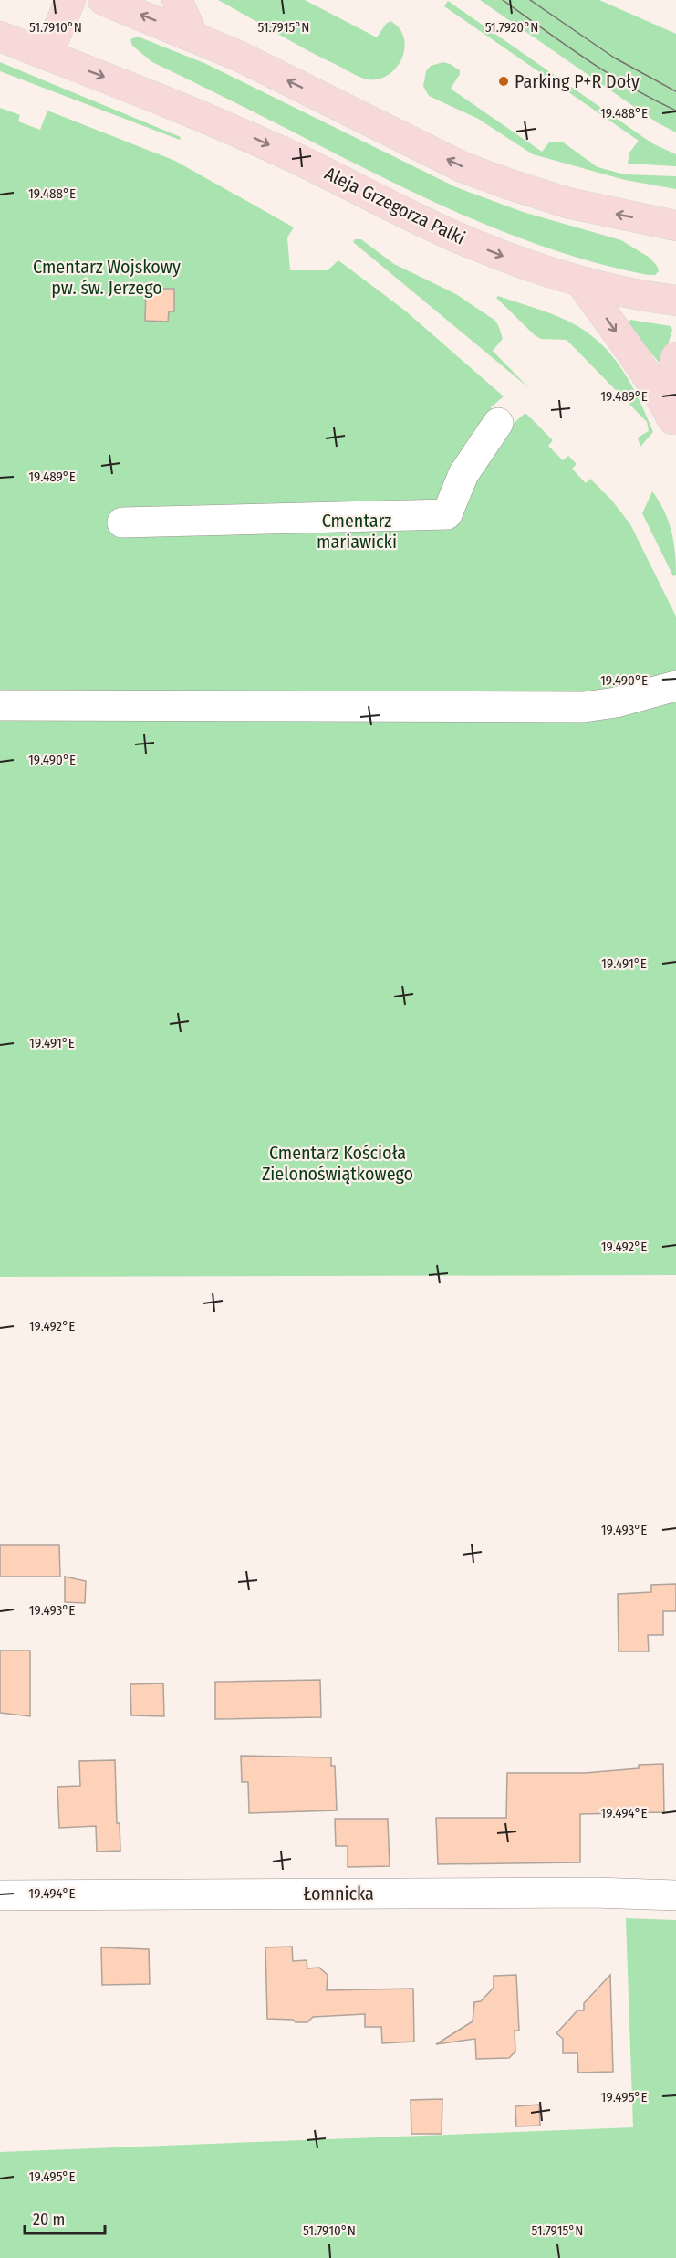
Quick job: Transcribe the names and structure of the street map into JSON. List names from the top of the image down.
{
  "streets": {
    "main road": ["Aleja Grzegorza Palki"],
    "street": ["Łomnicka"]
  },
  "parks": ["Cmentarz Wojskowy pw. św. Jerzego", "Cmentarz mariawicki", "Cmentarz Kościoła Zielonoświątkowego"],
  "places": ["Parking P+R Doły"],
  "scale_bar": "20 m",
  "coordinates": [
    "51.7910°N",
    "51.7915°N",
    "51.7920°N",
    "19.488°E",
    "19.489°E",
    "19.490°E",
    "19.491°E",
    "19.492°E",
    "19.493°E",
    "19.494°E",
    "19.495°E"
  ]
}
